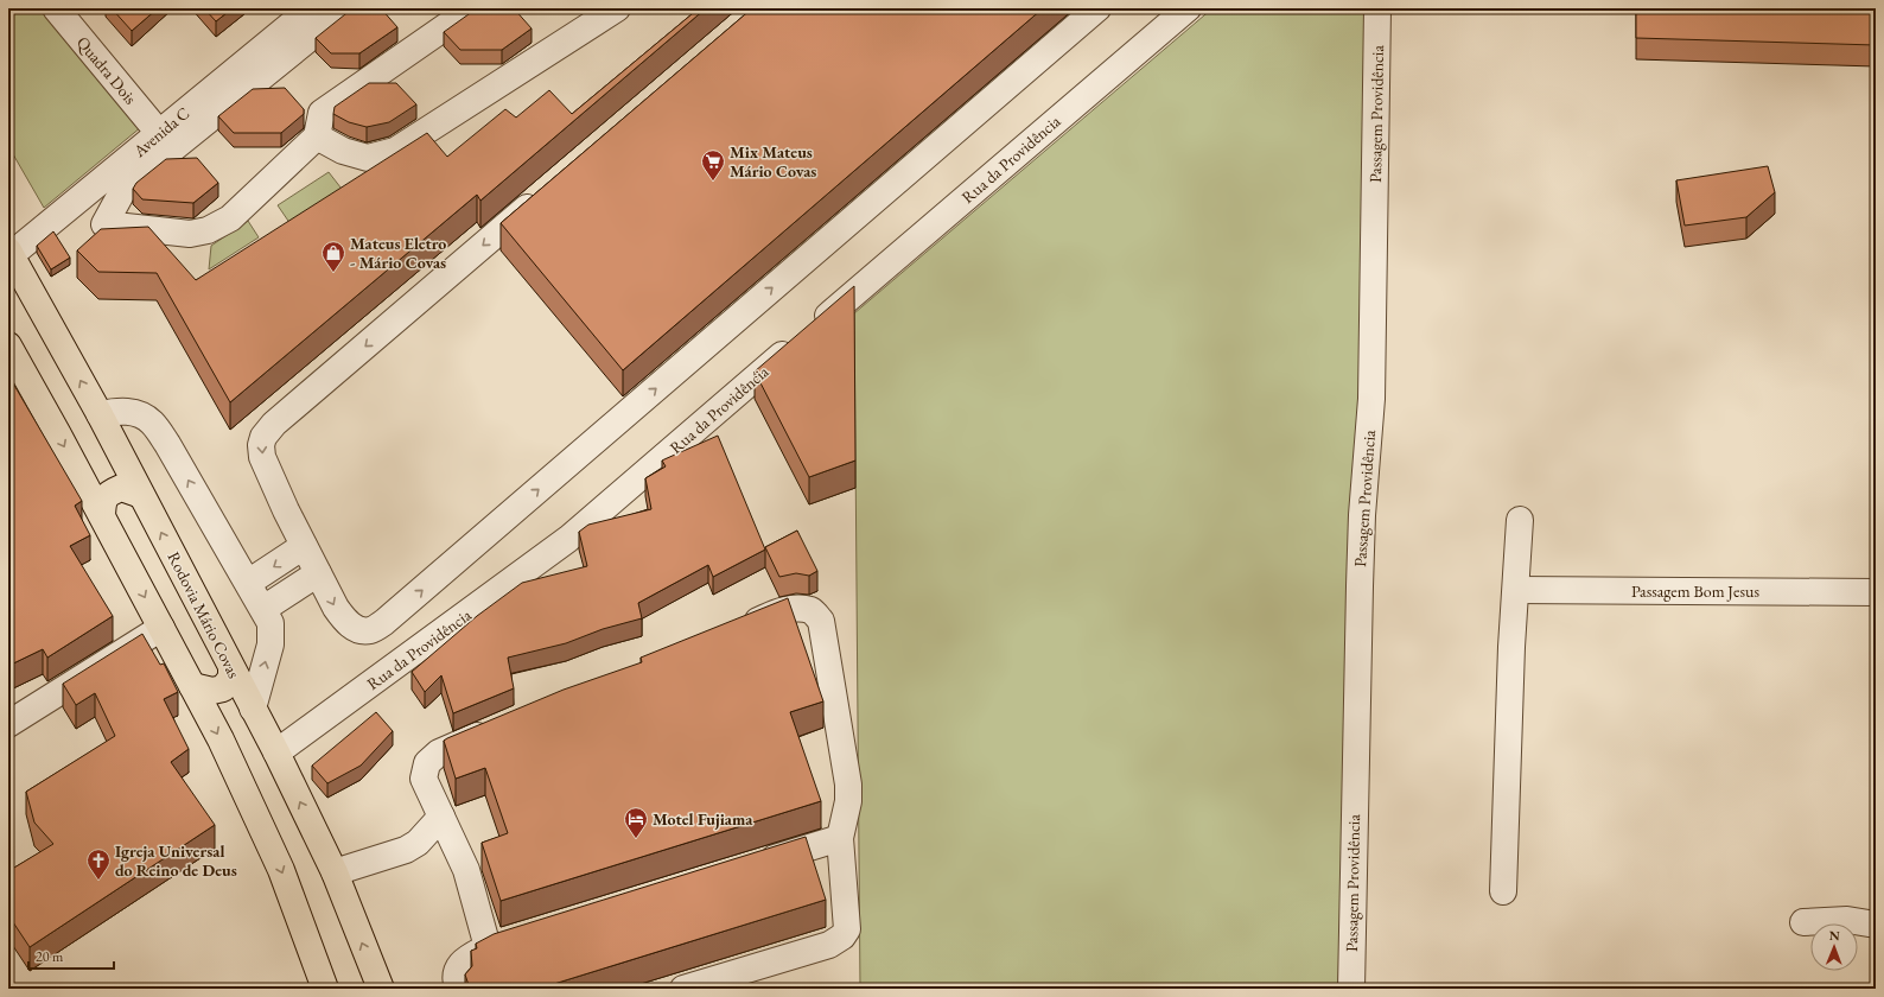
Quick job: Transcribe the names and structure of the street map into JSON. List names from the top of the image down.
{
  "streets": {
    "main road": ["Rodovia Mário Covas"],
    "street": [
      "Quadra Dois",
      "Passagem Providência",
      "Avenida C",
      "Rua da Providência",
      "Passagem Bom Jesus"
    ]
  },
  "crossings": [
    ["Quadra Dois", "Avenida C"],
    ["Avenida C", "Rodovia Mário Covas"],
    ["Rua da Providência", "Rodovia Mário Covas"]
  ],
  "places": {
    "supermarket": ["Mix Mateus Mário Covas"],
    "shop": ["Mateus Eletro - Mário Covas"],
    "hotel": ["Motel Fujiama"],
    "church": ["Igreja Universal do Reino de Deus"]
  },
  "scale_bar": "20 m",
  "north": "top"
}
